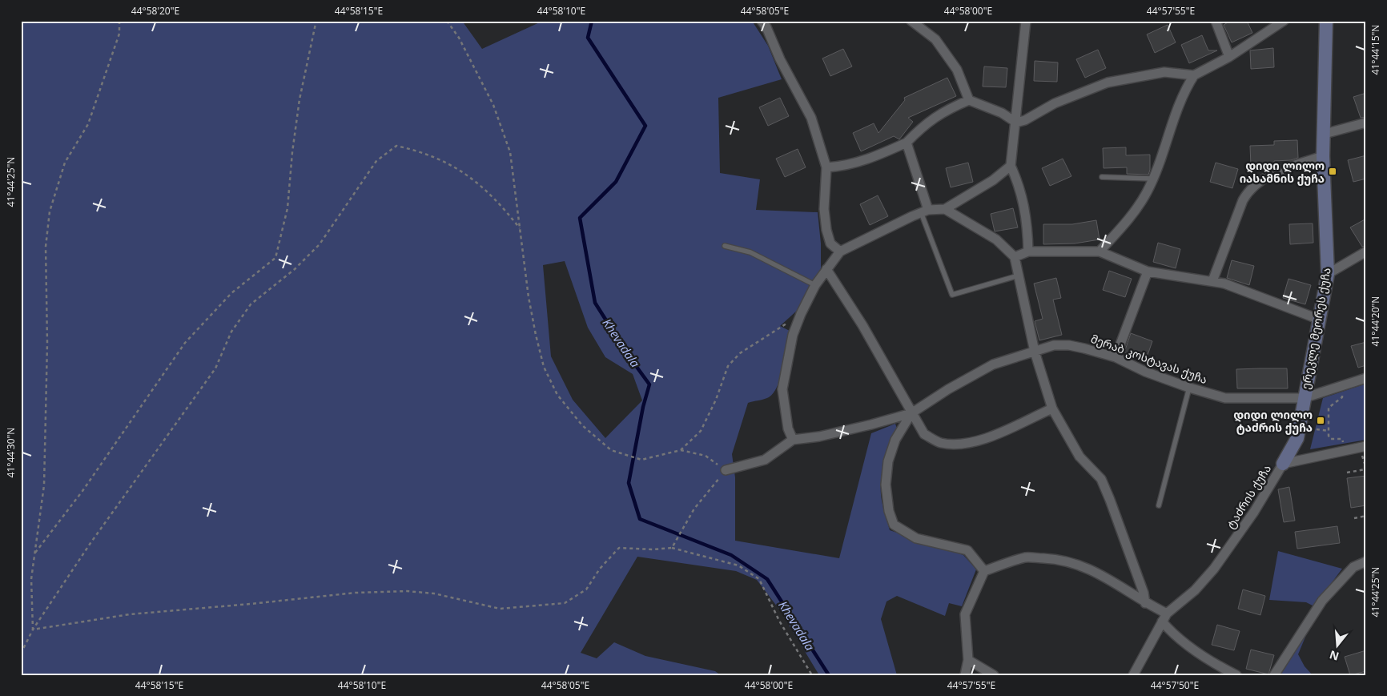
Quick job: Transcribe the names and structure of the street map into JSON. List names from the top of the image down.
{
  "streets": {
    "street": ["ერეკლე მეორეს ქუჩა", "მერაბ კოსტავას ქუჩა", "ტაძრის ქუჩა"]
  },
  "crossings": [
    ["ერეკლე მეორეს ქუჩა", "მერაბ კოსტავას ქუჩა"],
    ["ერეკლე მეორეს ქუჩა", "ტაძრის ქუჩა"]
  ],
  "water": ["Khevadala"],
  "places": {
    "transit": ["დიდი ლილო იასამნის ქუჩა", "დიდი ლილო ტაძრის ქუჩა"]
  },
  "north": "bottom",
  "coordinates": [
    "44°58'20\"E",
    "44°58'15\"E",
    "44°58'10\"E",
    "44°58'05\"E",
    "44°58'00\"E",
    "44°57'55\"E",
    "41°44'15\"N",
    "41°44'25\"N",
    "41°44'20\"N",
    "41°44'30\"N",
    "44°57'50\"E"
  ]
}
